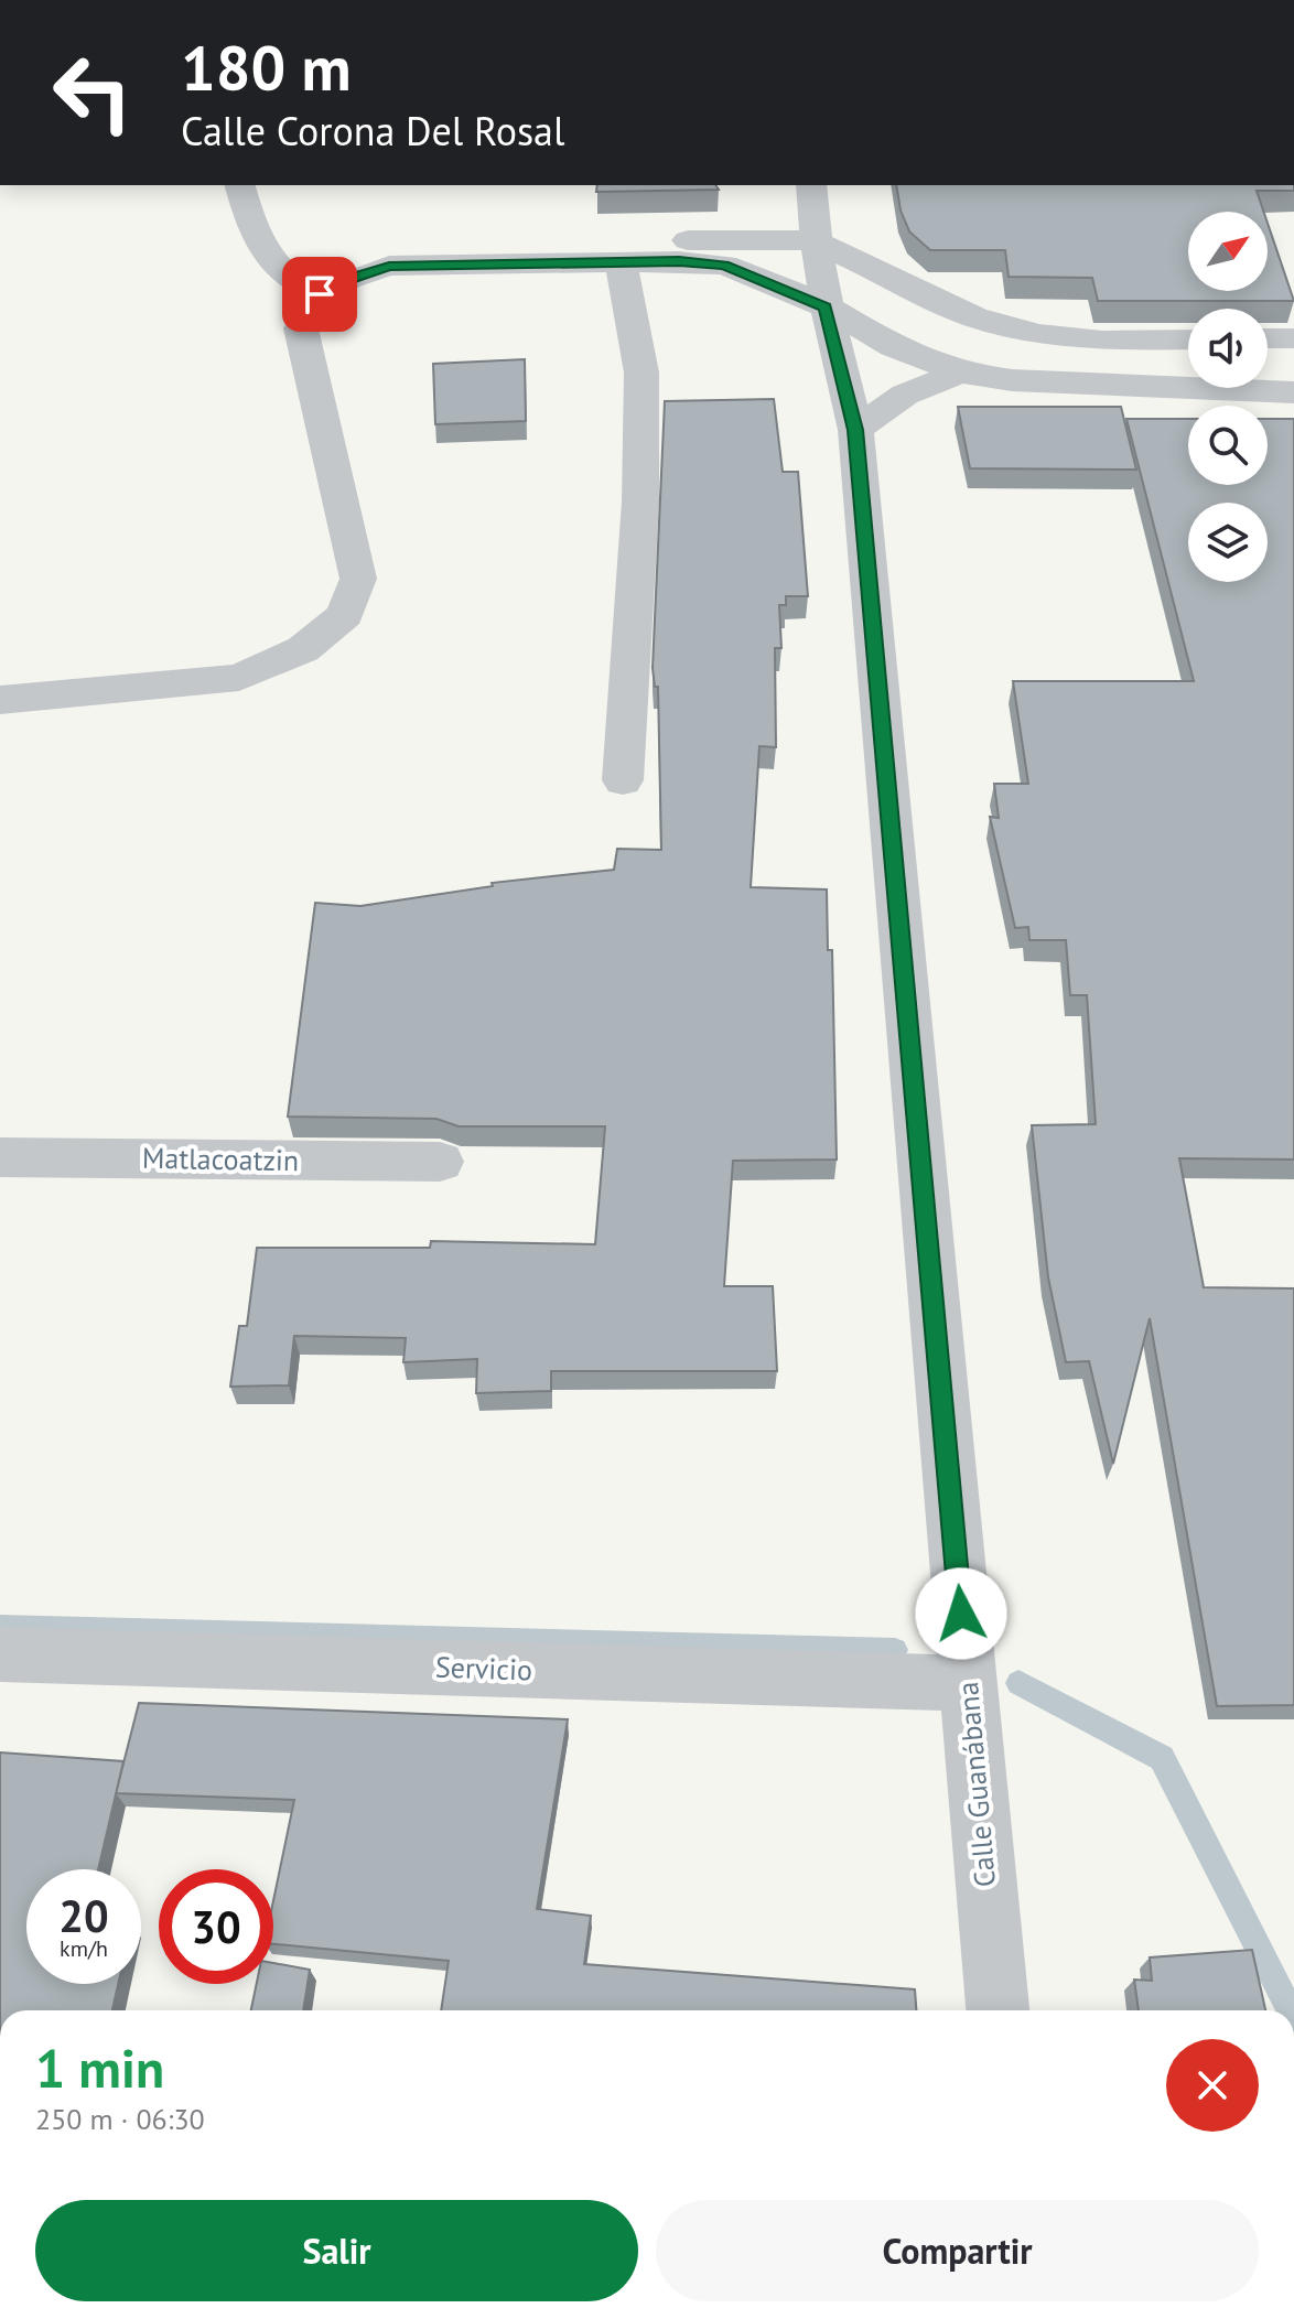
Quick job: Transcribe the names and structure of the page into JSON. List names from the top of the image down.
{
  "streets": {
    "street": ["Matlacoatzin", "Servicio", "Calle Guanábana"]
  },
  "crossings": [
    ["Servicio", "Calle Guanábana"]
  ],
  "north": "top right",
  "page": {
    "turn": ["180 m", "Calle Corona Del Rosal"],
    "speed": "20 km/h",
    "limit": "30",
    "heading": ["1 min", "250 m · 06:30"],
    "buttons": ["Salir", "Compartir"]
  }
}
